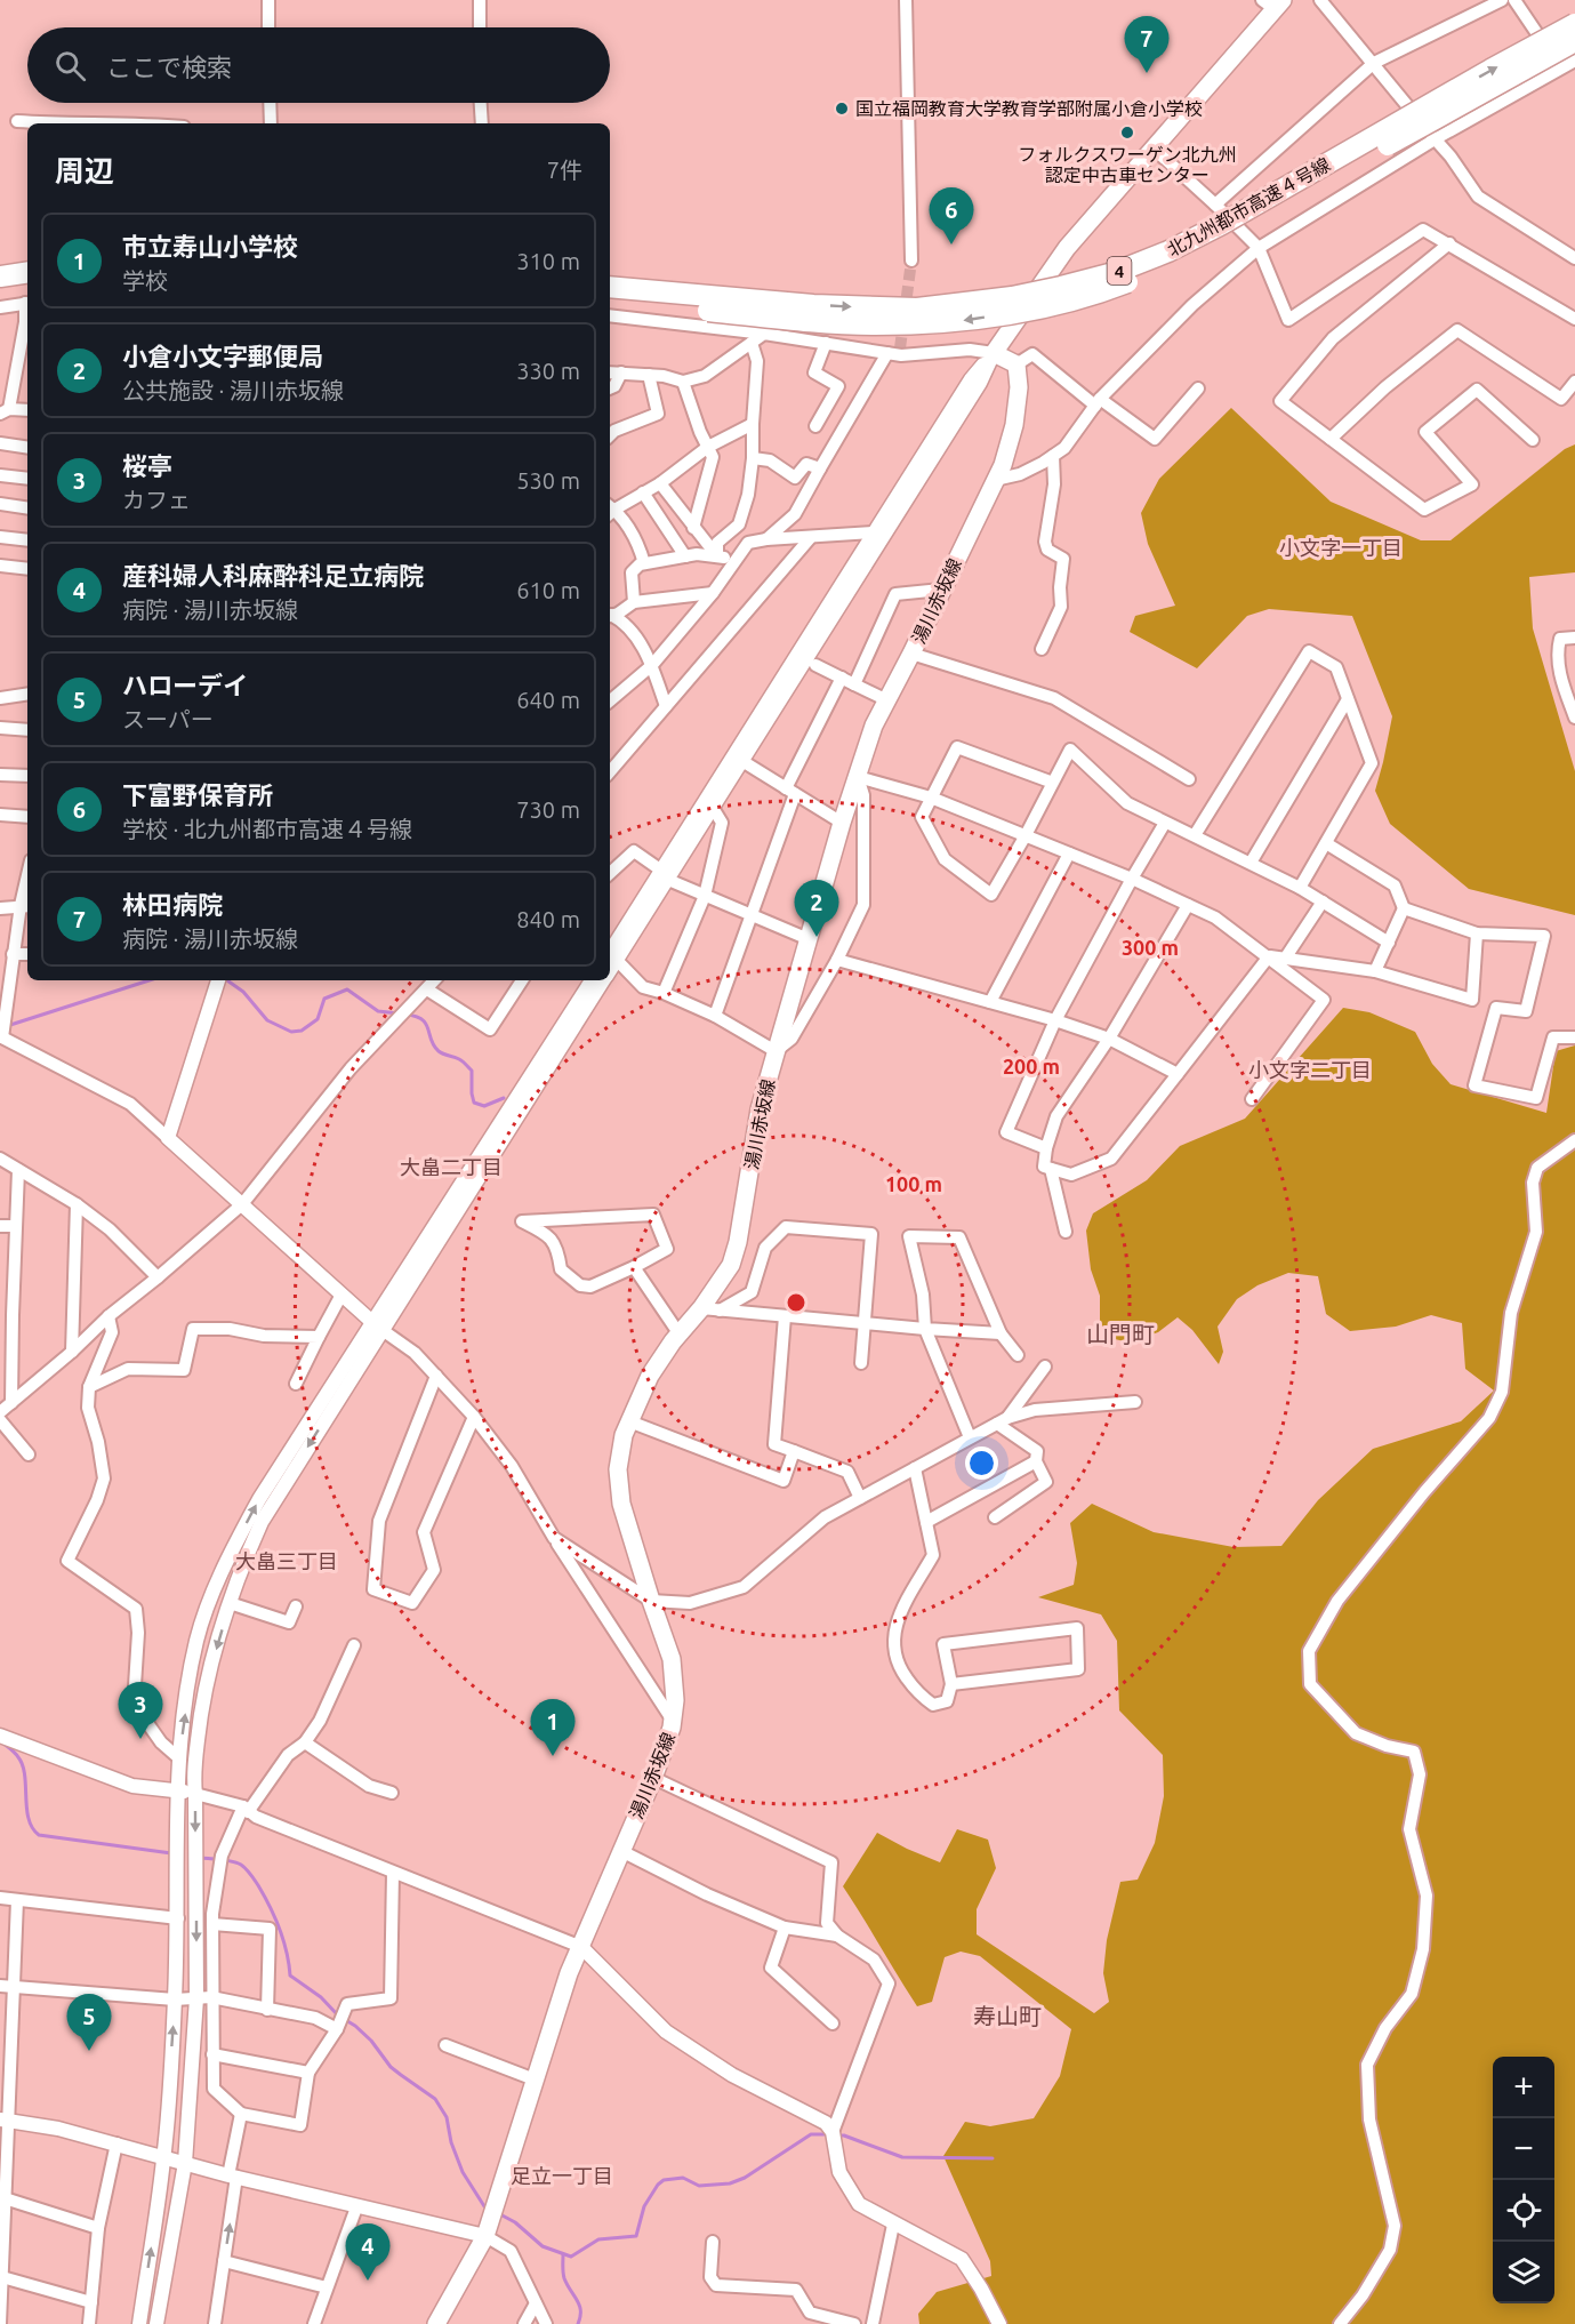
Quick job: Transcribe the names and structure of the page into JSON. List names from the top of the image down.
{
  "streets": {
    "highway": ["北九州都市高速４号線", "4"],
    "main road": ["湯川赤坂線"]
  },
  "districts": [
    "小文字一丁目",
    "小文字二丁目",
    "大畠二丁目",
    "山門町",
    "大畠三丁目",
    "寿山町",
    "足立一丁目"
  ],
  "places": ["国立福岡教育大学教育学部附属小倉小学校", "フォルクスワーゲン北九州 認定中古車センター"],
  "page": {
    "pins": [
      "7",
      "6",
      "2",
      "3",
      "1",
      "5",
      "4"
    ],
    "search": "ここで検索",
    "heading": ["周辺", "7件"],
    "list": [
      {
        "mark": "1",
        "name": "市立寿山小学校",
        "note": "学校",
        "value": "310 m"
      },
      {
        "mark": "2",
        "name": "小倉小文字郵便局",
        "note": "公共施設 · 湯川赤坂線",
        "value": "330 m"
      },
      {
        "mark": "3",
        "name": "桜亭",
        "note": "カフェ",
        "value": "530 m"
      },
      {
        "mark": "4",
        "name": "産科婦人科麻酔科足立病院",
        "note": "病院 · 湯川赤坂線",
        "value": "610 m"
      },
      {
        "mark": "5",
        "name": "ハローデイ",
        "note": "スーパー",
        "value": "640 m"
      },
      {
        "mark": "6",
        "name": "下富野保育所",
        "note": "学校 · 北九州都市高速４号線",
        "value": "730 m"
      },
      {
        "mark": "7",
        "name": "林田病院",
        "note": "病院 · 湯川赤坂線",
        "value": "840 m"
      }
    ],
    "map_buttons": ["+", "−"]
  },
  "rings": ["300 m", "200 m", "100 m"]
}
